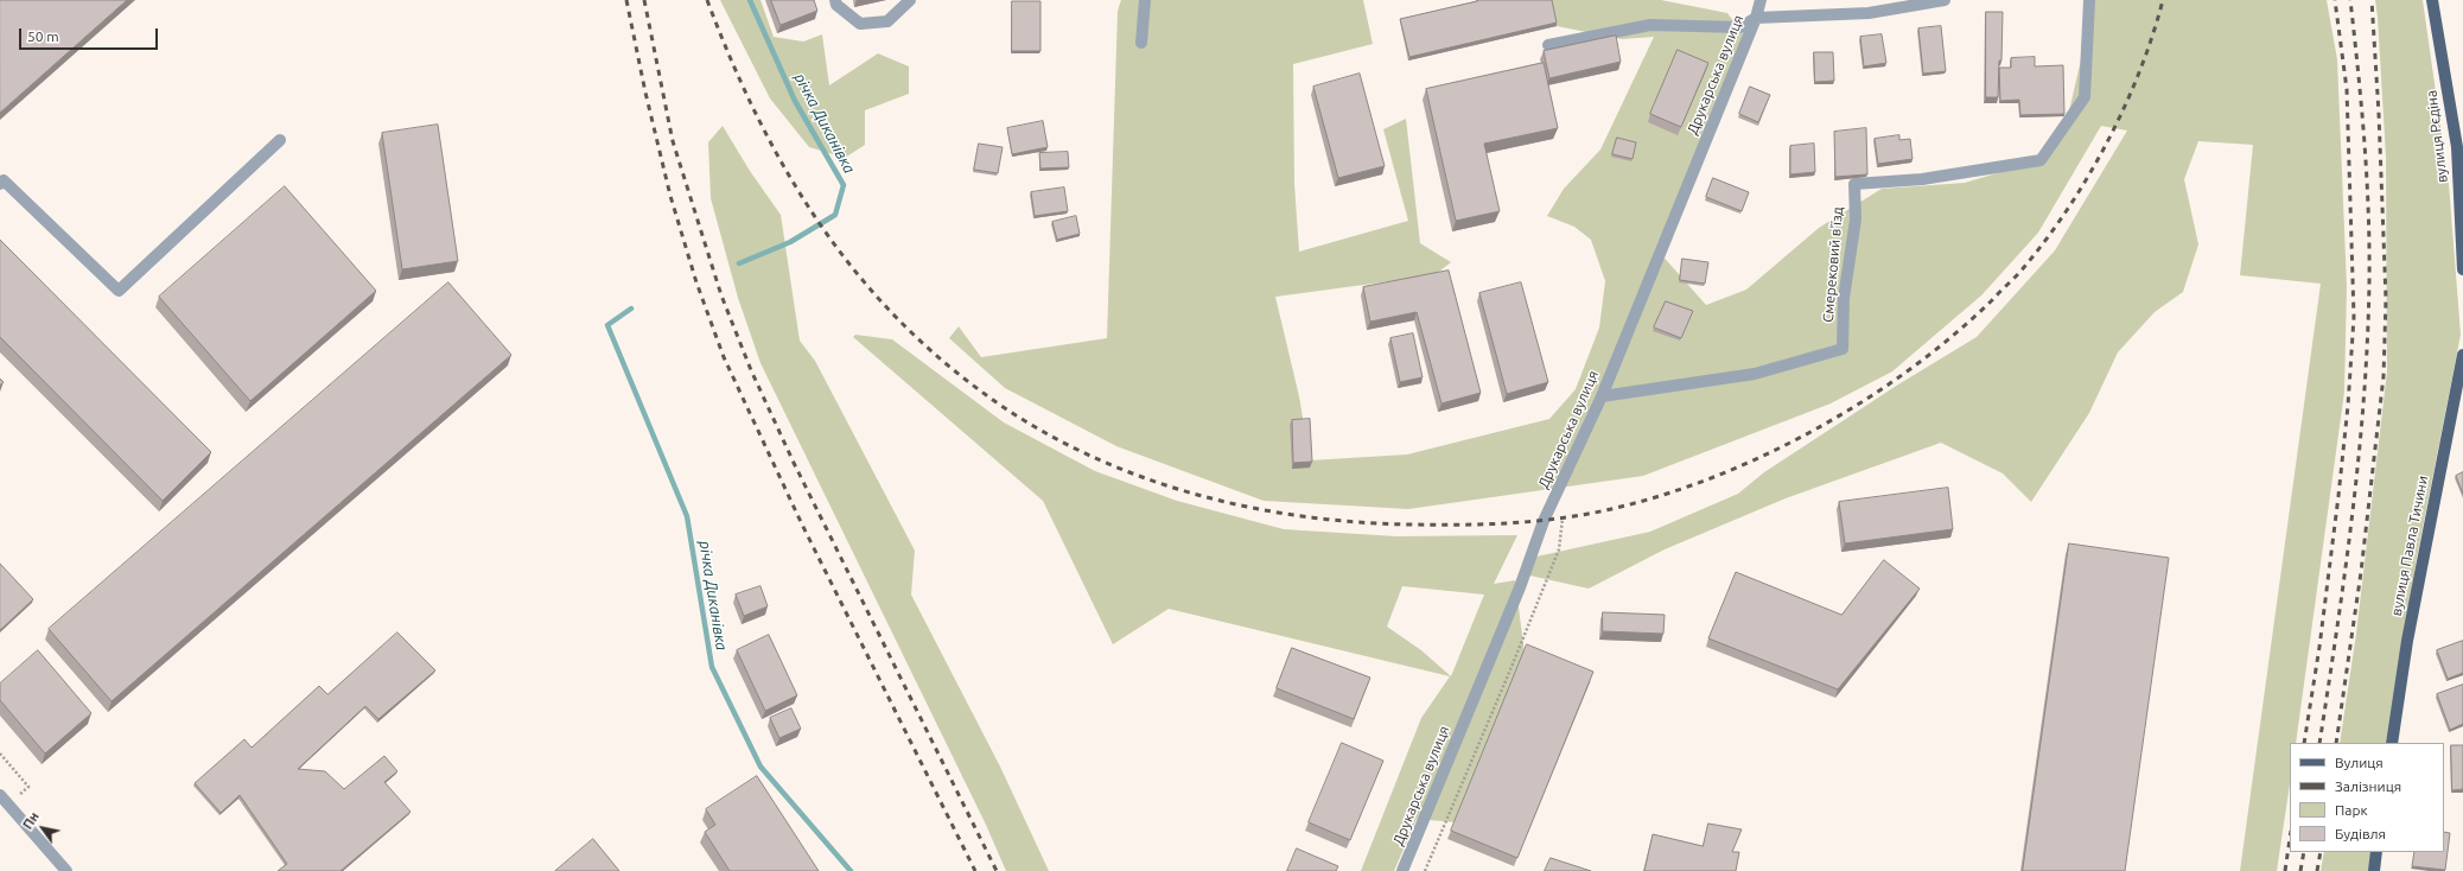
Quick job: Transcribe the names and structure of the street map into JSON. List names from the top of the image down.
{
  "streets": {
    "main road": ["вулиця Рєдіна", "вулиця Павла Тичини"],
    "street": ["Друкарська вулиця", "Смерековий в'їзд"]
  },
  "crossings": [
    ["Друкарська вулиця", "Смерековий в'їзд"]
  ],
  "water": ["річка Диканівка"],
  "legend": [
    "Вулиця",
    "Залізниця",
    "Парк",
    "Будівля"
  ],
  "scale_bar": "50 m",
  "north": "top left"
}
